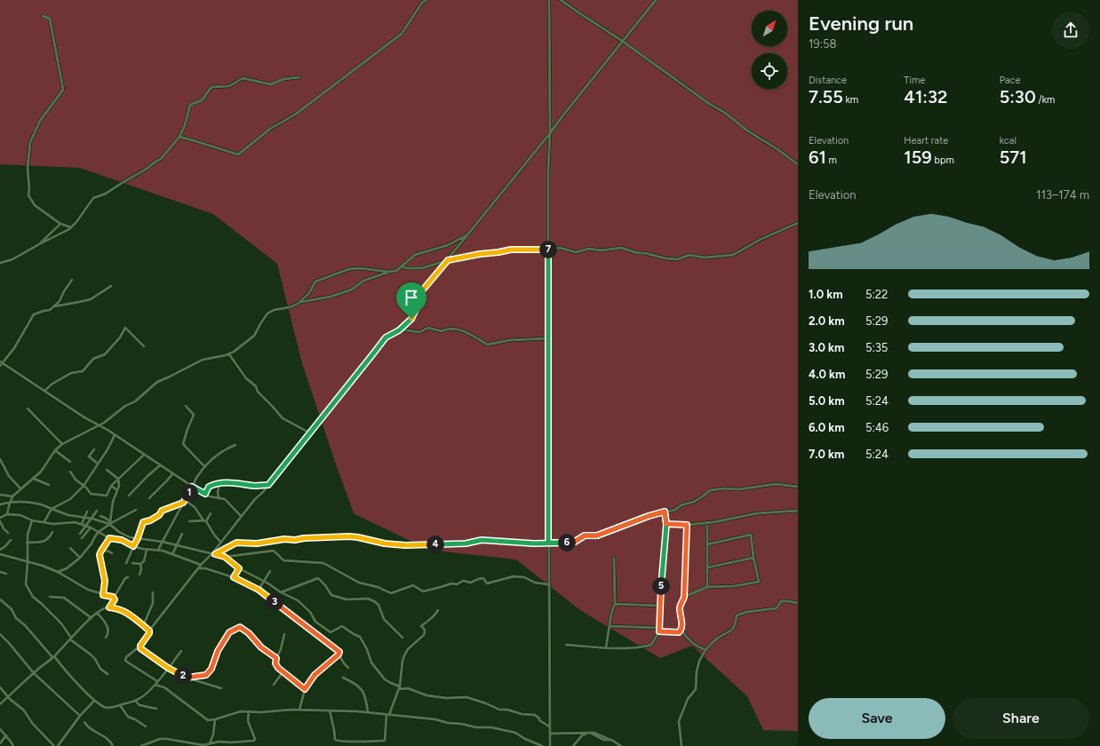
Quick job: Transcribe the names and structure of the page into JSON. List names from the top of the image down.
{
  "north": "top right",
  "page": {
    "heading": ["Evening run", "19:58"],
    "stats": [
      ["Distance", "7.55 km"],
      ["Time", "41:32"],
      ["Pace", "5:30 /km"],
      ["Elevation", "61 m"],
      ["Heart rate", "159 bpm"],
      ["kcal", "571"]
    ],
    "chart": ["Elevation", "113–174 m"],
    "pins": [
      "7",
      "1",
      "6",
      "4",
      "5",
      "3",
      "2"
    ],
    "list": [
      {
        "name": "1.0 km",
        "note": "5:22"
      },
      {
        "name": "2.0 km",
        "note": "5:29"
      },
      {
        "name": "3.0 km",
        "note": "5:35"
      },
      {
        "name": "4.0 km",
        "note": "5:29"
      },
      {
        "name": "5.0 km",
        "note": "5:24"
      },
      {
        "name": "6.0 km",
        "note": "5:46"
      },
      {
        "name": "7.0 km",
        "note": "5:24"
      }
    ],
    "buttons": ["Save", "Share"]
  }
}
